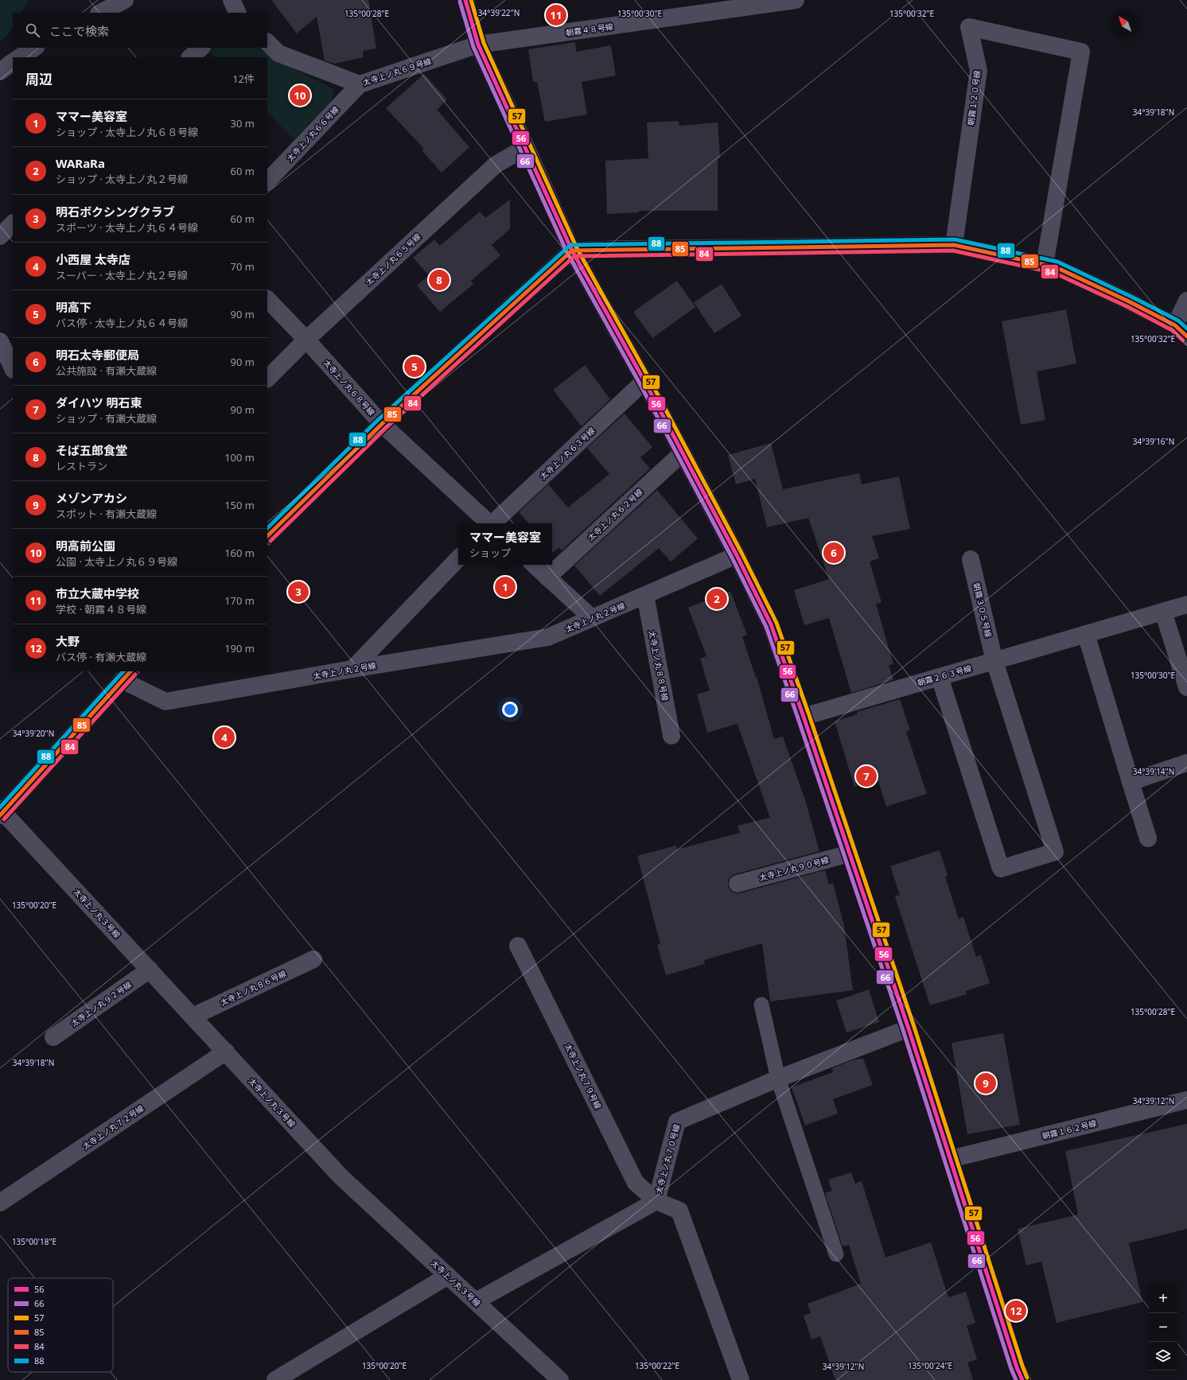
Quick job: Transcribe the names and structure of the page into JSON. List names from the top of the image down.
{
  "streets": {
    "street": [
      "朝霧４８号線",
      "太寺上ノ丸６９号線",
      "朝霧１２０号線",
      "太寺上ノ丸６６号線",
      "太寺上ノ丸６５号線",
      "太寺上ノ丸６８号線",
      "太寺上ノ丸６３号線",
      "太寺上ノ丸６２号線",
      "朝霧３０５号線",
      "太寺上ノ丸２号線",
      "太寺上ノ丸８８号線",
      "朝霧２６３号線",
      "太寺上ノ丸９０号線",
      "太寺上ノ丸３号線",
      "太寺上ノ丸８６号線",
      "太寺上ノ丸９２号線",
      "太寺上ノ丸７９号線",
      "太寺上ノ丸７２号線",
      "朝霧１６２号線",
      "太寺上ノ丸７０号線"
    ]
  },
  "crossings": [
    ["朝霧４８号線", "太寺上ノ丸６９号線"],
    ["太寺上ノ丸６９号線", "太寺上ノ丸６６号線"],
    ["太寺上ノ丸６５号線", "太寺上ノ丸６８号線"],
    ["朝霧３０５号線", "朝霧２６３号線"],
    ["太寺上ノ丸２号線", "太寺上ノ丸８８号線"],
    ["太寺上ノ丸２号線", "太寺上ノ丸３号線"],
    ["太寺上ノ丸３号線", "太寺上ノ丸８６号線"],
    ["太寺上ノ丸３号線", "太寺上ノ丸９２号線"],
    ["太寺上ノ丸３号線", "太寺上ノ丸７２号線"],
    ["太寺上ノ丸３号線", "太寺上ノ丸７０号線"],
    ["太寺上ノ丸７９号線", "太寺上ノ丸７０号線"]
  ],
  "lines": [
    "transit line 56",
    "transit line 57",
    "transit line 66",
    "transit line 88",
    "transit line 85",
    "transit line 84"
  ],
  "legend": [
    "56",
    "66",
    "57",
    "85",
    "84",
    "88"
  ],
  "north": "top left",
  "page": {
    "pins": [
      "11",
      "10",
      "8",
      "5",
      "6",
      "1",
      "3",
      "2",
      "4",
      "7",
      "9",
      "12"
    ],
    "search": "ここで検索",
    "heading": ["周辺", "12件"],
    "list": [
      {
        "mark": "1",
        "name": "ママー美容室",
        "note": "ショップ · 太寺上ノ丸６８号線",
        "value": "30 m"
      },
      {
        "mark": "2",
        "name": "WARaRa",
        "note": "ショップ · 太寺上ノ丸２号線",
        "value": "60 m"
      },
      {
        "mark": "3",
        "name": "明石ボクシングクラブ",
        "note": "スポーツ · 太寺上ノ丸６４号線",
        "value": "60 m"
      },
      {
        "mark": "4",
        "name": "小西屋 太寺店",
        "note": "スーパー · 太寺上ノ丸２号線",
        "value": "70 m"
      },
      {
        "mark": "5",
        "name": "明高下",
        "note": "バス停 · 太寺上ノ丸６４号線",
        "value": "90 m"
      },
      {
        "mark": "6",
        "name": "明石太寺郵便局",
        "note": "公共施設 · 有瀬大蔵線",
        "value": "90 m"
      },
      {
        "mark": "7",
        "name": "ダイハツ 明石東",
        "note": "ショップ · 有瀬大蔵線",
        "value": "90 m"
      },
      {
        "mark": "8",
        "name": "そば五郎食堂",
        "note": "レストラン",
        "value": "100 m"
      },
      {
        "mark": "9",
        "name": "メゾンアカシ",
        "note": "スポット · 有瀬大蔵線",
        "value": "150 m"
      },
      {
        "mark": "10",
        "name": "明高前公園",
        "note": "公園 · 太寺上ノ丸６９号線",
        "value": "160 m"
      },
      {
        "mark": "11",
        "name": "市立大蔵中学校",
        "note": "学校 · 朝霧４８号線",
        "value": "170 m"
      },
      {
        "mark": "12",
        "name": "大野",
        "note": "バス停 · 有瀬大蔵線",
        "value": "190 m"
      }
    ],
    "popup": ["ママー美容室", "ショップ"],
    "map_buttons": ["+", "−"]
  },
  "coordinates": [
    "34°39'22\"N",
    "135°00'30\"E",
    "135°00'28\"E",
    "135°00'32\"E",
    "34°39'18\"N",
    "34°39'16\"N",
    "34°39'20\"N",
    "34°39'14\"N",
    "135°00'20\"E",
    "34°39'12\"N",
    "135°00'18\"E",
    "135°00'22\"E",
    "135°00'24\"E"
  ]
}
